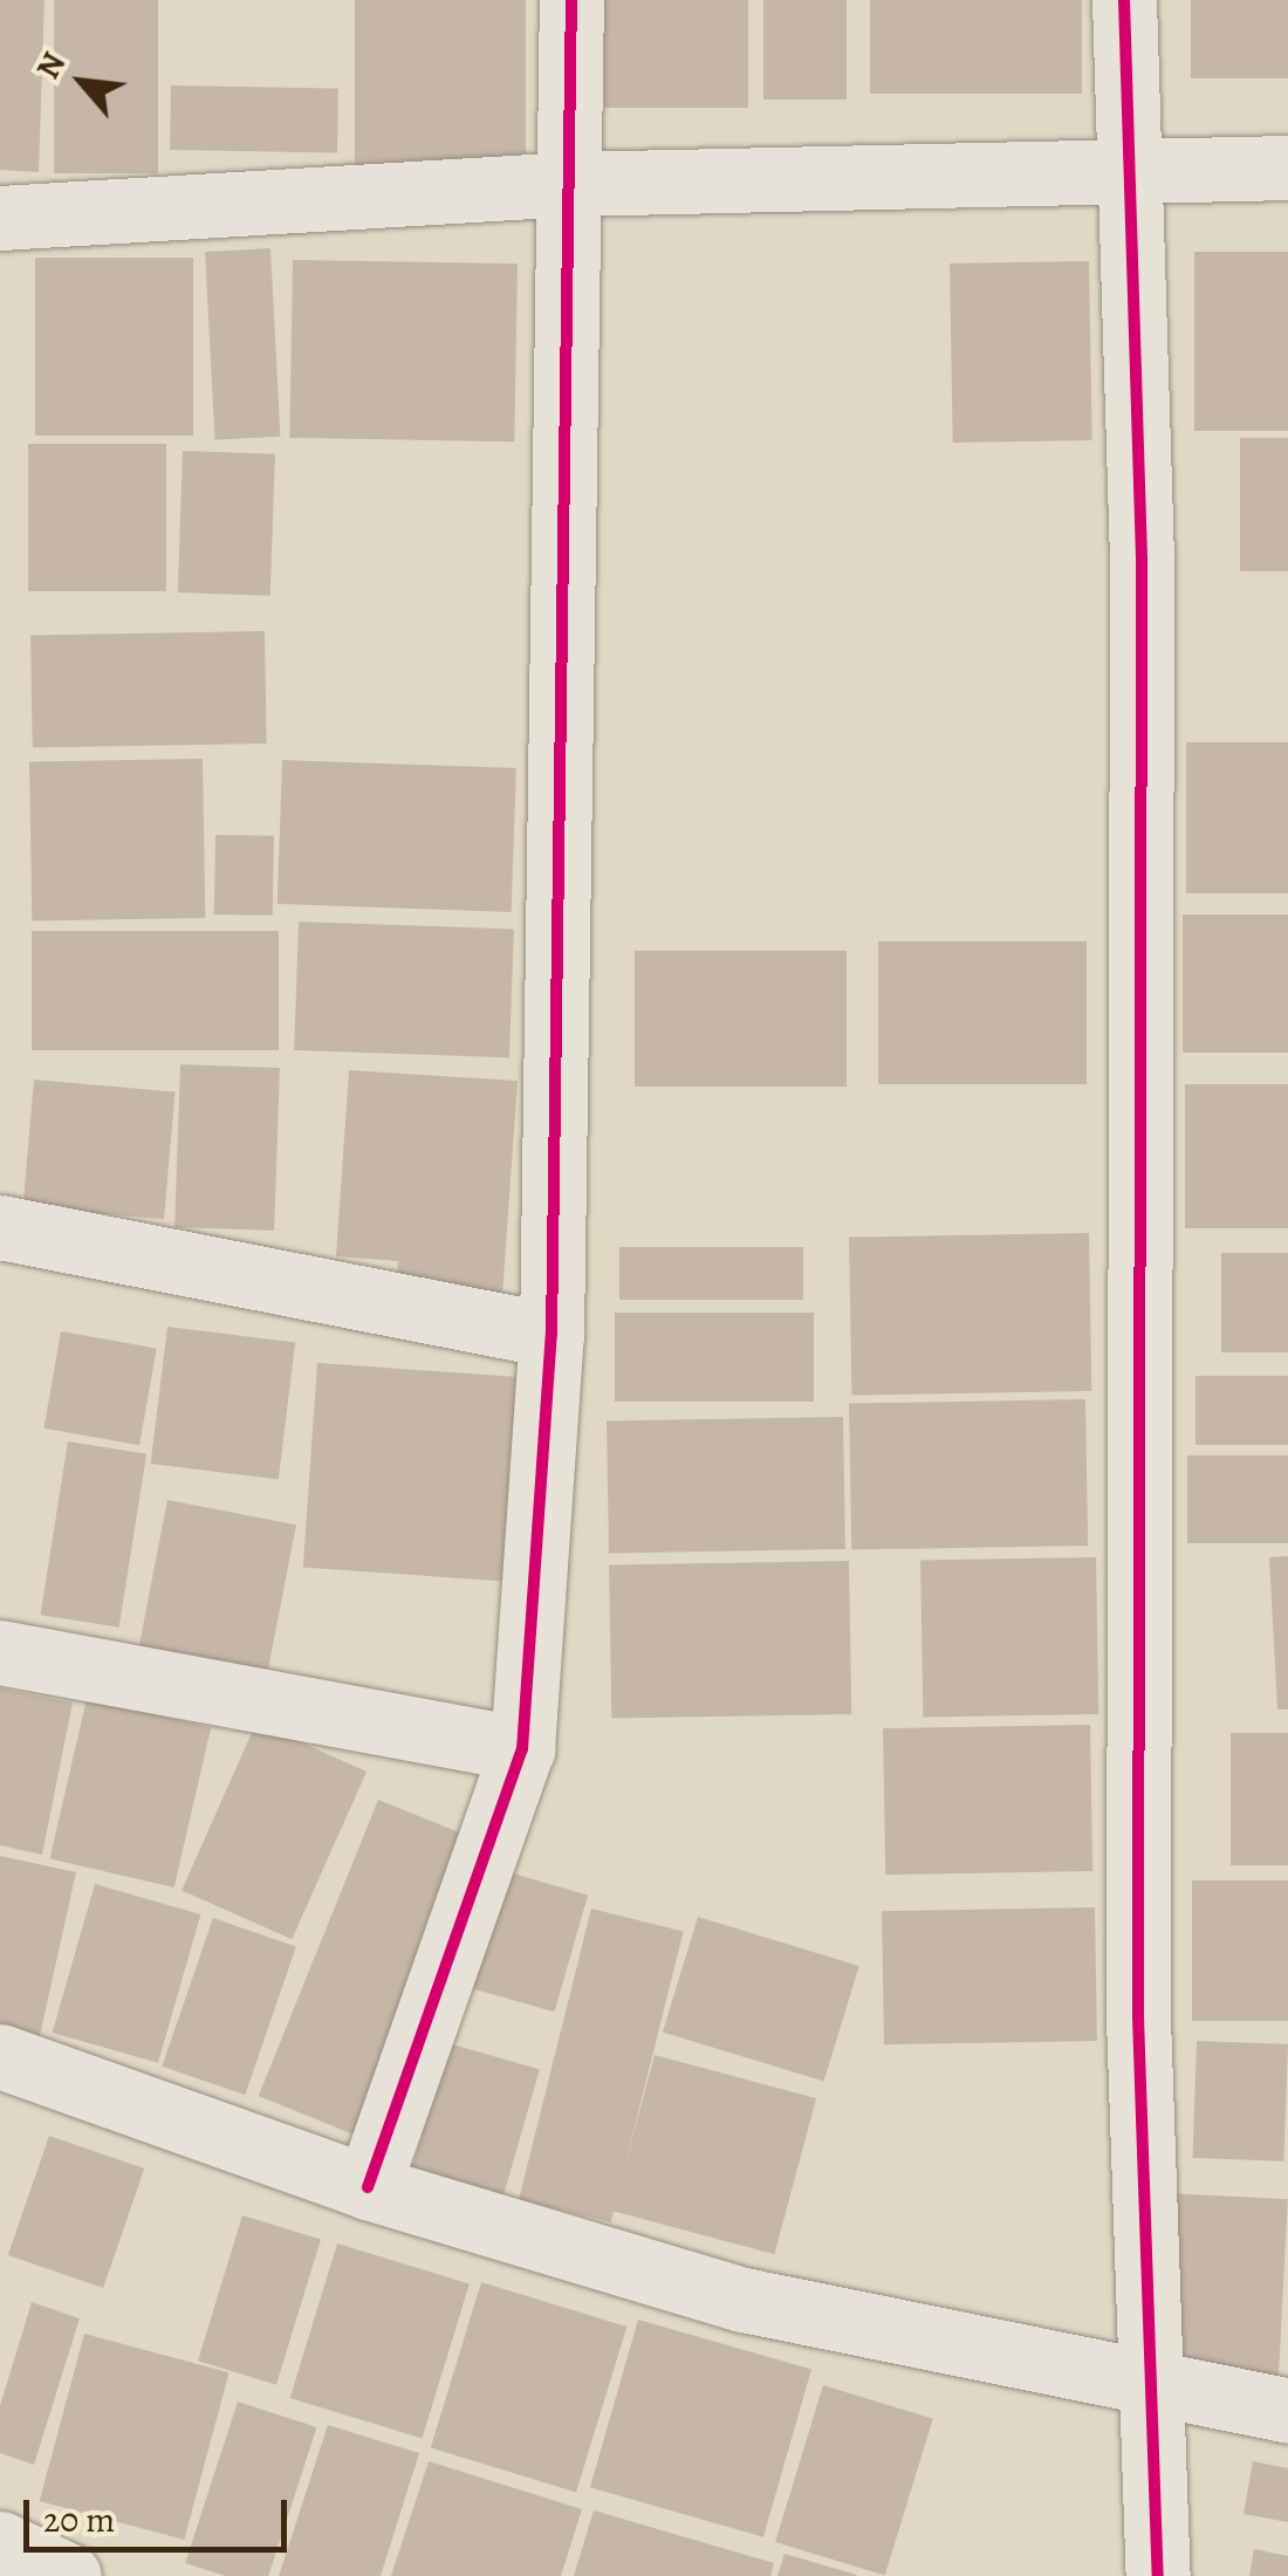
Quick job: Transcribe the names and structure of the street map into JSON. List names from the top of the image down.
{
  "scale_bar": "20 m",
  "north": "top left"
}
